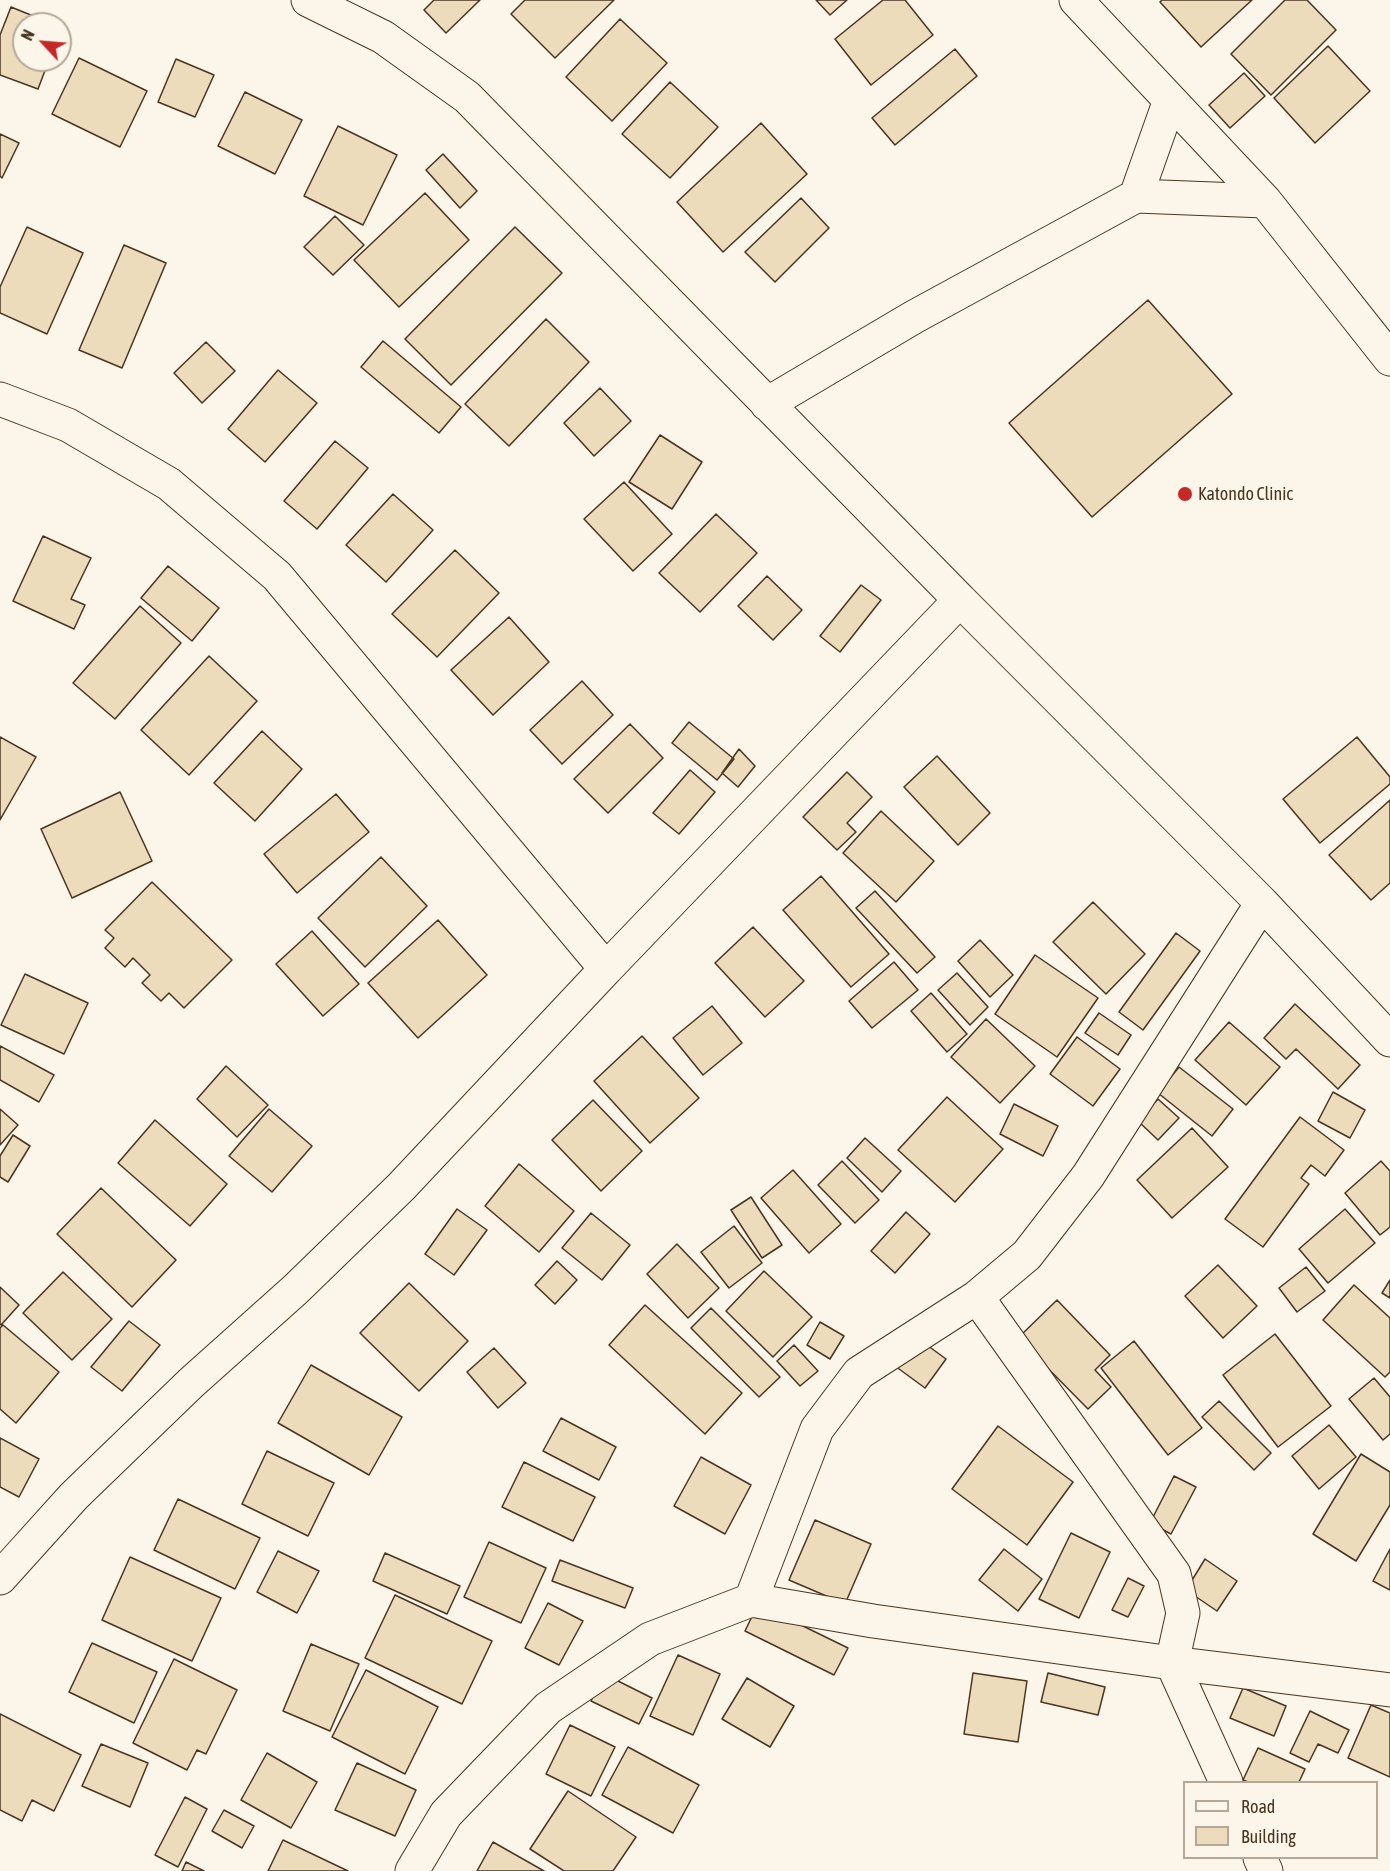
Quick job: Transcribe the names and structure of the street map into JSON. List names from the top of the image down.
{
  "places": ["Katondo Clinic"],
  "legend": ["Road", "Building"],
  "north": "top left"
}
